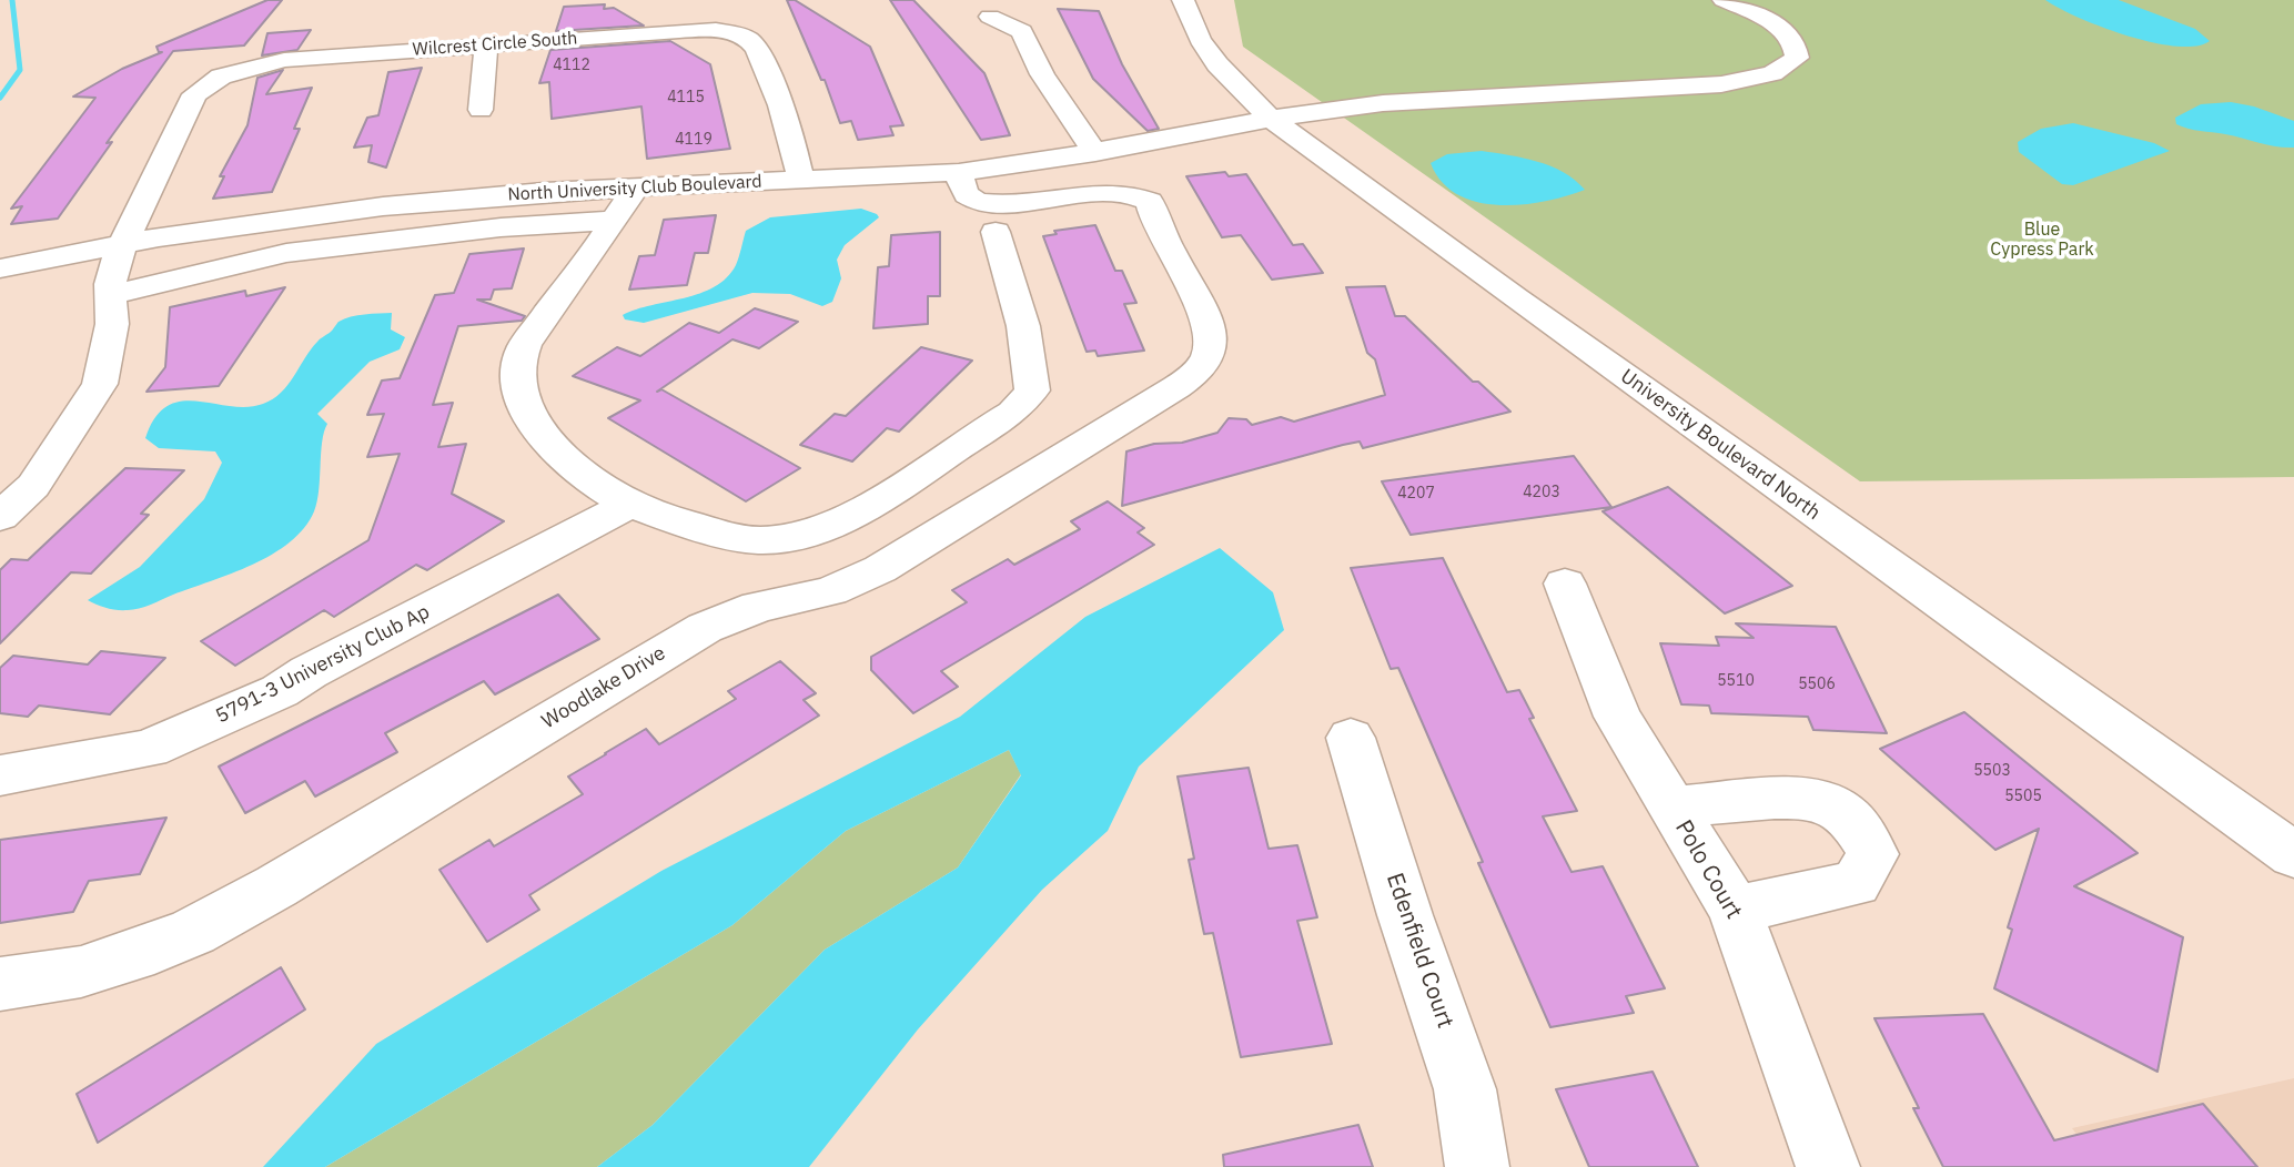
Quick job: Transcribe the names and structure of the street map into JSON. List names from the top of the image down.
{
  "streets": {
    "street": [
      "Wilcrest Circle South",
      "North University Club Boulevard",
      "University Boulevard North",
      "5791-3 University Club Ap",
      "Woodlake Drive",
      "Polo Court",
      "Edenfield Court"
    ]
  },
  "crossings": [
    ["Wilcrest Circle South", "North University Club Boulevard"],
    ["North University Club Boulevard", "University Boulevard North"],
    ["North University Club Boulevard", "Woodlake Drive"]
  ],
  "parks": ["Blue Cypress Park"],
  "house_numbers": [
    "4112",
    "4115",
    "4119",
    "4203",
    "4207",
    "5510",
    "5506",
    "5503",
    "5505"
  ]
}
